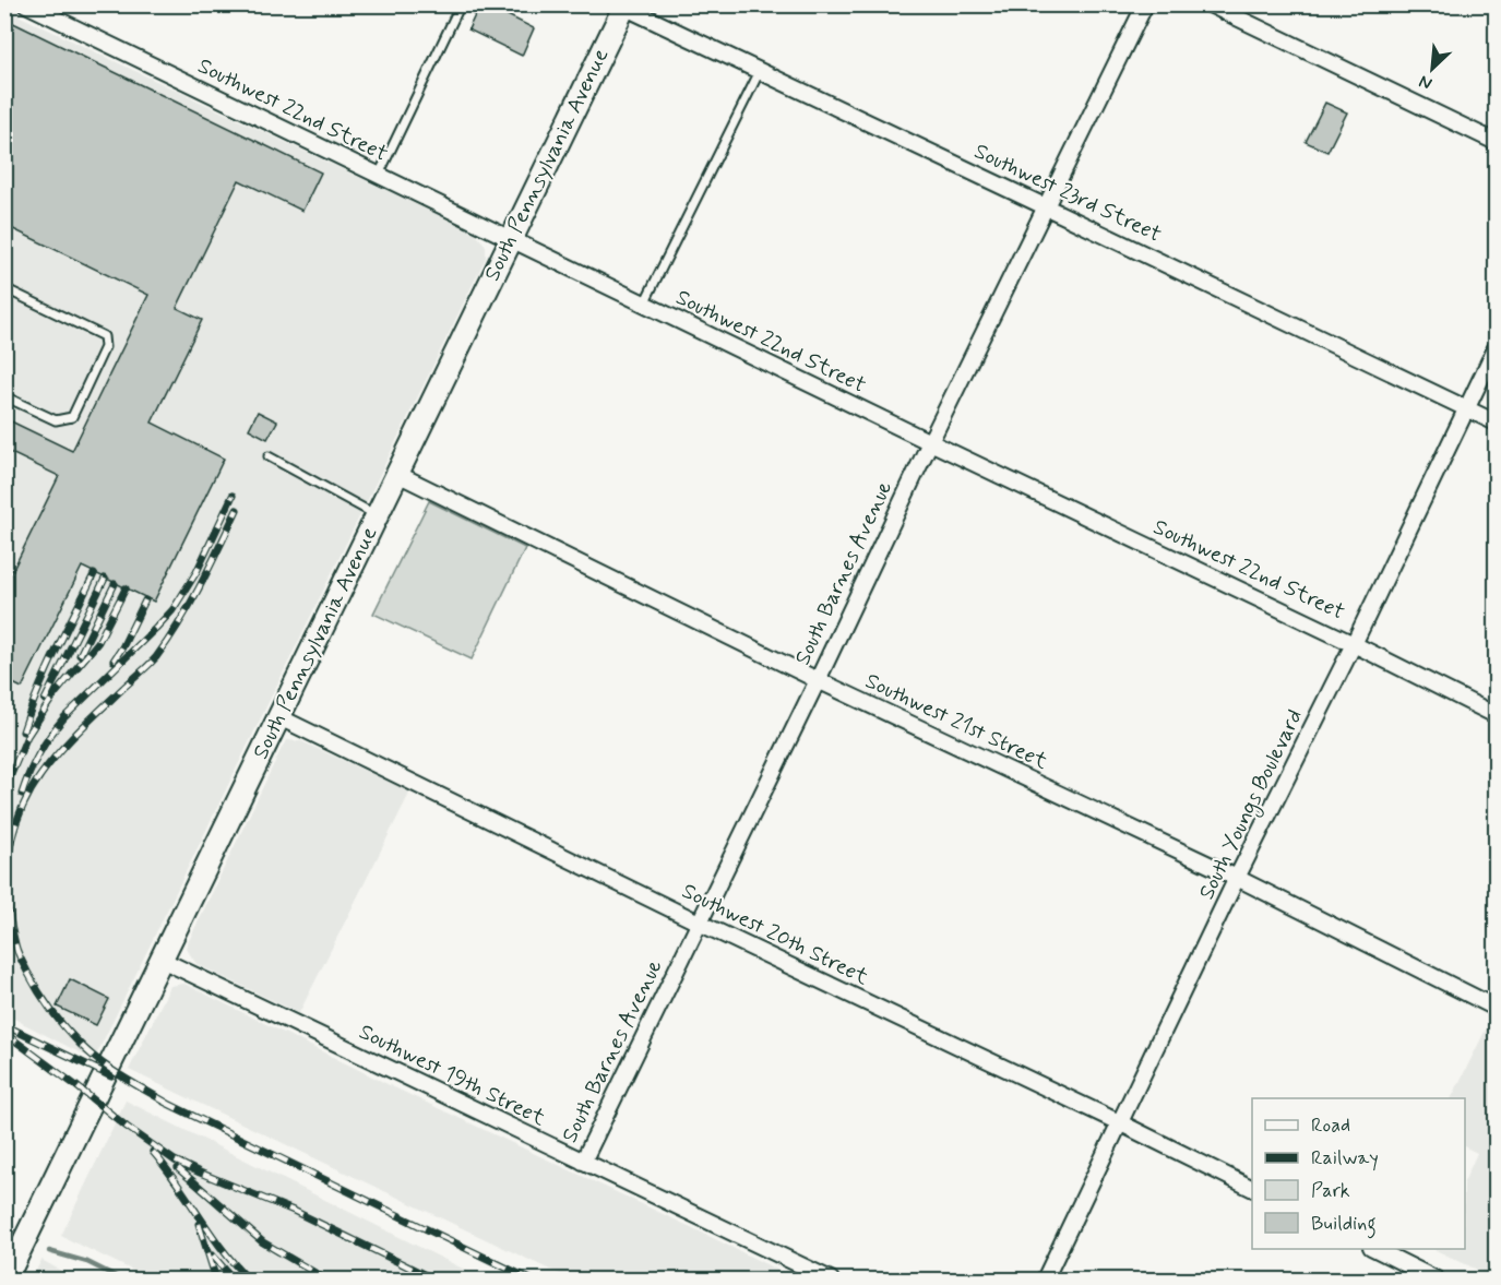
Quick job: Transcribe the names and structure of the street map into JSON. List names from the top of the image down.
{
  "streets": {
    "main road": ["South Pennsylvania Avenue"],
    "street": [
      "Southwest 22nd Street",
      "Southwest 23rd Street",
      "South Barnes Avenue",
      "Southwest 21st Street",
      "South Youngs Boulevard",
      "Southwest 20th Street",
      "Southwest 19th Street"
    ]
  },
  "crossings": [
    ["Southwest 22nd Street", "South Pennsylvania Avenue"],
    ["Southwest 22nd Street", "South Barnes Avenue"],
    ["Southwest 22nd Street", "South Youngs Boulevard"],
    ["South Pennsylvania Avenue", "Southwest 23rd Street"],
    ["South Pennsylvania Avenue", "Southwest 21st Street"],
    ["South Pennsylvania Avenue", "Southwest 20th Street"],
    ["South Pennsylvania Avenue", "Southwest 19th Street"],
    ["Southwest 23rd Street", "South Barnes Avenue"],
    ["Southwest 23rd Street", "South Youngs Boulevard"],
    ["South Barnes Avenue", "Southwest 21st Street"],
    ["South Barnes Avenue", "Southwest 20th Street"],
    ["South Barnes Avenue", "Southwest 19th Street"],
    ["Southwest 21st Street", "South Youngs Boulevard"],
    ["South Youngs Boulevard", "Southwest 20th Street"]
  ],
  "legend": [
    "Road",
    "Railway",
    "Park",
    "Building"
  ],
  "north": "bottom left"
}
